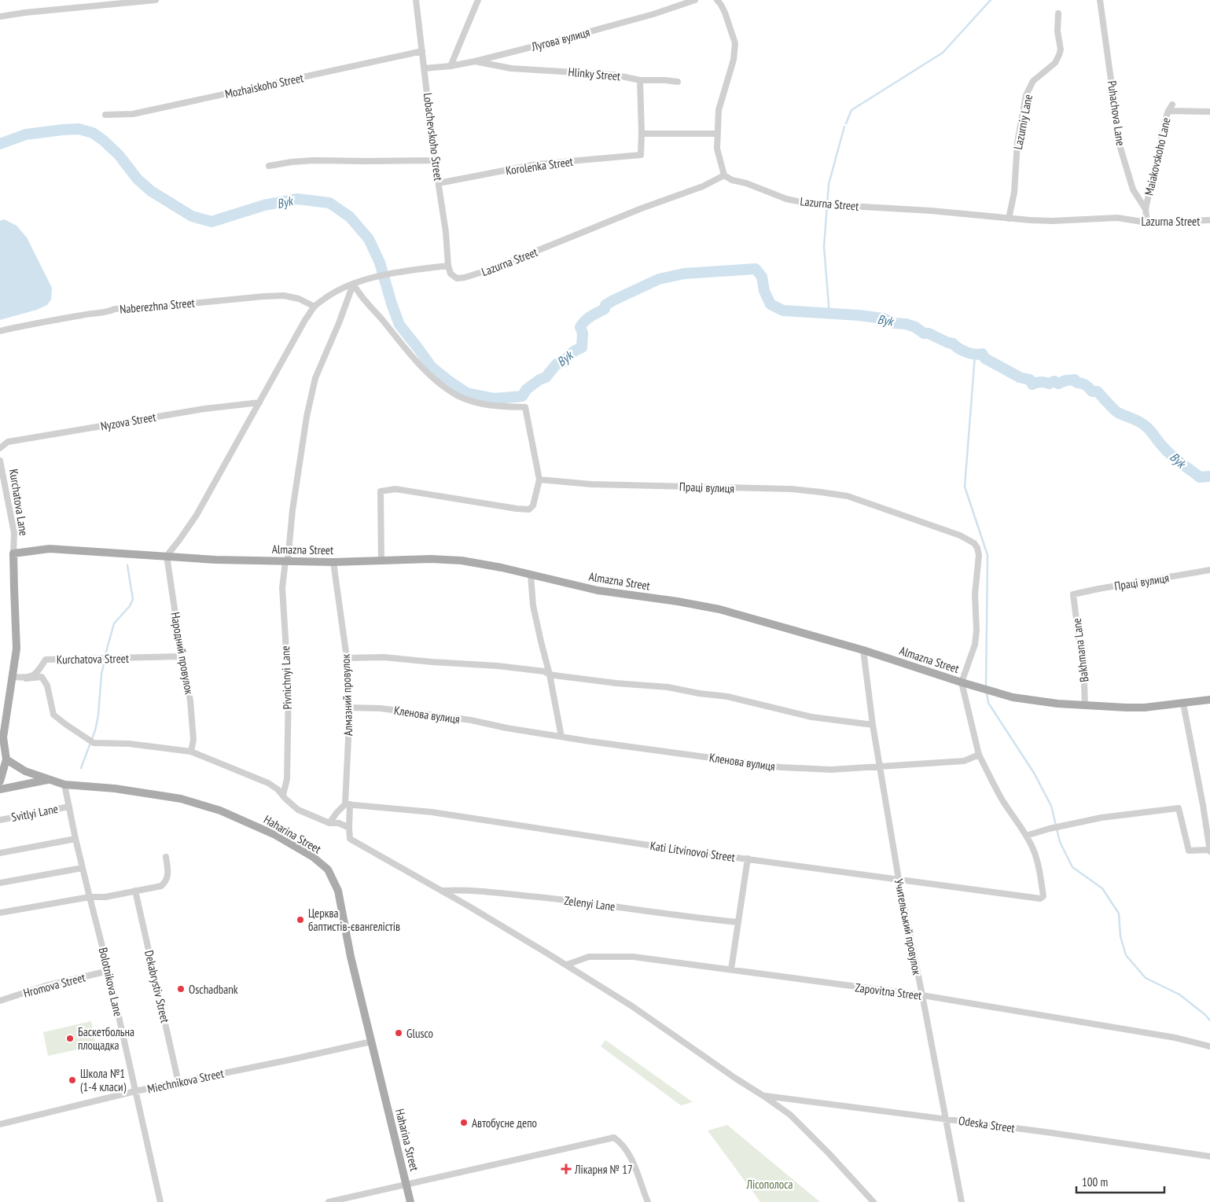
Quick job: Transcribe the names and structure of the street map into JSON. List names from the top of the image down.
{
  "streets": {
    "main road": ["Kurchatova Lane", "Almazna Street", "Haharina Street"],
    "street": [
      "Лугова вулиця",
      "Hlinky Street",
      "Mozhaiskoho Street",
      "Puhachova Lane",
      "Lazurniy Lane",
      "Lobachevskoho Street",
      "Maiakovskoho Lane",
      "Korolenka Street",
      "Lazurna Street",
      "Naberezhna Street",
      "Nyzova Street",
      "Праці вулиця",
      "Bakhmana Lane",
      "Народний провулок",
      "Kurchatova Street",
      "Pivnichnyi Lane",
      "Алмазний провулок",
      "Кленова вулиця",
      "Svitlyi Lane",
      "Kati Litvinovoi Street",
      "Zelenyi Lane",
      "Учительський провулок",
      "Bolotnikova Lane",
      "Hromova Street",
      "Dekabrystiv Street",
      "Zapovitna Street",
      "Miechnikova Street",
      "Odeska Street"
    ]
  },
  "crossings": [
    ["Лугова вулиця", "Hlinky Street"],
    ["Лугова вулиця", "Lobachevskoho Street"],
    ["Mozhaiskoho Street", "Lobachevskoho Street"],
    ["Puhachova Lane", "Maiakovskoho Lane"],
    ["Puhachova Lane", "Lazurna Street"],
    ["Lazurniy Lane", "Lazurna Street"],
    ["Lobachevskoho Street", "Korolenka Street"],
    ["Lobachevskoho Street", "Lazurna Street"],
    ["Праці вулиця", "Almazna Street"],
    ["Праці вулиця", "Bakhmana Lane"],
    ["Kurchatova Lane", "Almazna Street"],
    ["Kurchatova Lane", "Haharina Street"],
    ["Almazna Street", "Bakhmana Lane"],
    ["Almazna Street", "Народний провулок"],
    ["Almazna Street", "Pivnichnyi Lane"],
    ["Almazna Street", "Алмазний провулок"],
    ["Almazna Street", "Учительський провулок"],
    ["Народний провулок", "Kurchatova Street"],
    ["Алмазний провулок", "Кленова вулиця"],
    ["Алмазний провулок", "Kati Litvinovoi Street"],
    ["Кленова вулиця", "Учительський провулок"],
    ["Svitlyi Lane", "Bolotnikova Lane"],
    ["Haharina Street", "Bolotnikova Lane"],
    ["Haharina Street", "Miechnikova Street"],
    ["Kati Litvinovoi Street", "Учительський провулок"],
    ["Учительський провулок", "Zapovitna Street"],
    ["Учительський провулок", "Odeska Street"],
    ["Bolotnikova Lane", "Hromova Street"],
    ["Bolotnikova Lane", "Miechnikova Street"],
    ["Dekabrystiv Street", "Miechnikova Street"]
  ],
  "water": ["Byk"],
  "parks": ["Лісополоса"],
  "places": {
    "other": [
      "Церква баптистів-євангелістів",
      "Oschadbank",
      "Glusco",
      "Баскетбольна площадка",
      "Школа №1 (1-4 класи)",
      "Автобусне депо"
    ],
    "health": ["Лікарня № 17"]
  },
  "scale_bar": "100 m"
}
